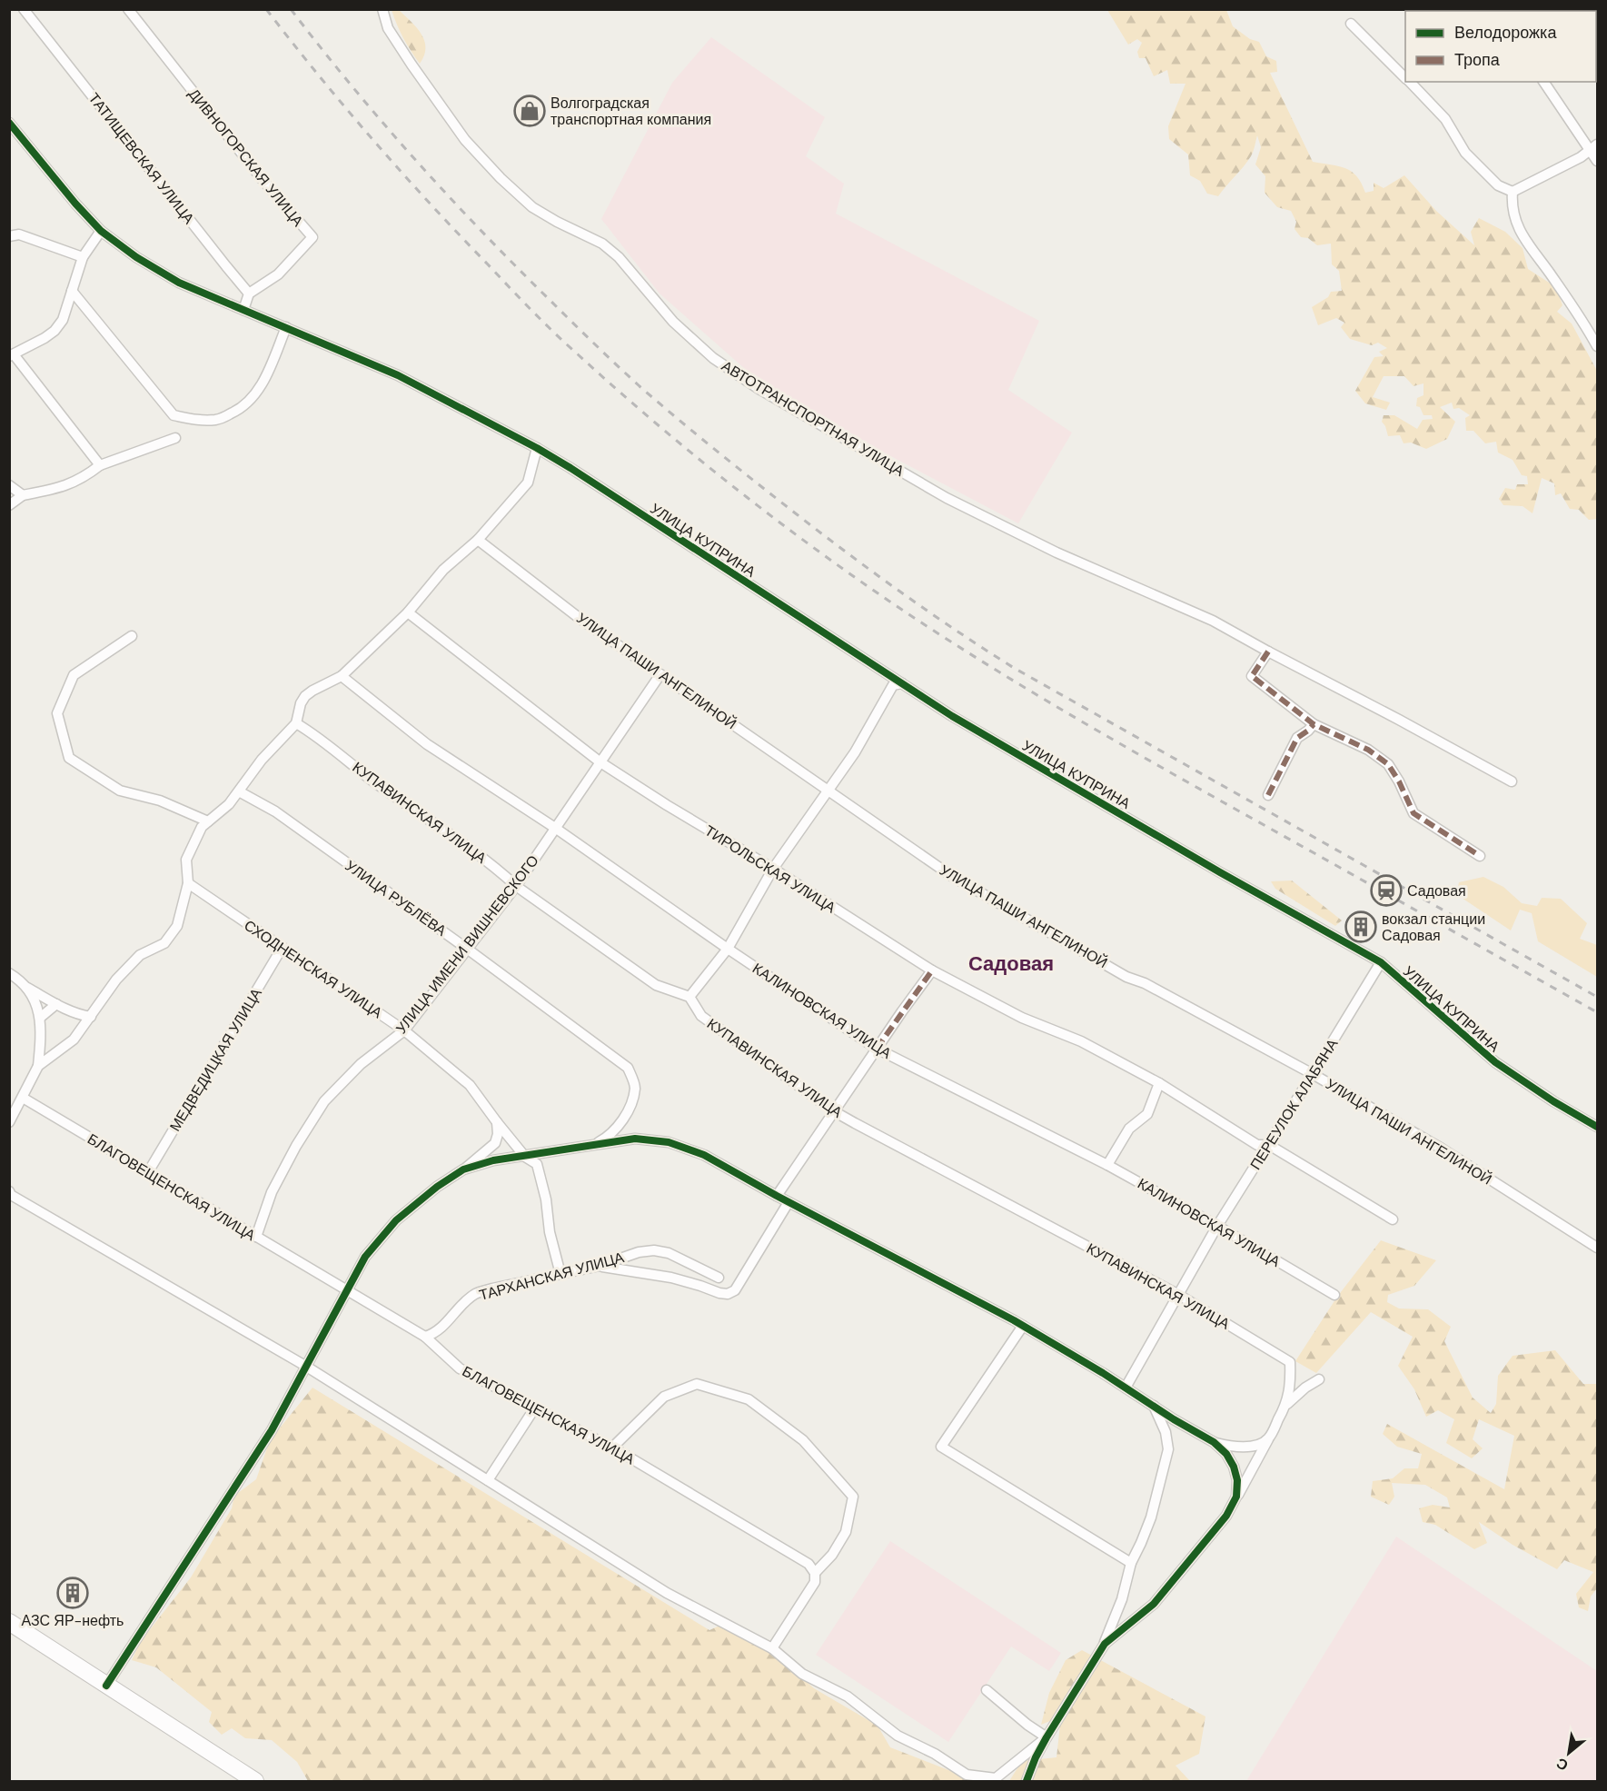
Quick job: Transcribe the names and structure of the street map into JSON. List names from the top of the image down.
{
  "streets": {
    "street": [
      "ДИВНОГОРСКАЯ УЛИЦА",
      "ТАТИЩЕВСКАЯ УЛИЦА",
      "АВТОТРАНСПОРТНАЯ УЛИЦА",
      "УЛИЦА КУПРИНА",
      "УЛИЦА ПАШИ АНГЕЛИНОЙ",
      "КУПАВИНСКАЯ УЛИЦА",
      "ТИРОЛЬСКАЯ УЛИЦА",
      "УЛИЦА РУБЛЁВА",
      "УЛИЦА ИМЕНИ ВИШНЕВСКОГО",
      "СХОДНЕНСКАЯ УЛИЦА",
      "КАЛИНОВСКАЯ УЛИЦА",
      "МЕДВЕДИЦКАЯ УЛИЦА",
      "ПЕРЕУЛОК АЛАБЯНА",
      "БЛАГОВЕЩЕНСКАЯ УЛИЦА",
      "ТАРХАНСКАЯ УЛИЦА"
    ]
  },
  "crossings": [
    ["ДИВНОГОРСКАЯ УЛИЦА", "ТАТИЩЕВСКАЯ УЛИЦА"],
    ["УЛИЦА КУПРИНА", "ПЕРЕУЛОК АЛАБЯНА"],
    ["УЛИЦА ПАШИ АНГЕЛИНОЙ", "УЛИЦА ИМЕНИ ВИШНЕВСКОГО"],
    ["УЛИЦА ПАШИ АНГЕЛИНОЙ", "ПЕРЕУЛОК АЛАБЯНА"],
    ["КУПАВИНСКАЯ УЛИЦА", "УЛИЦА ИМЕНИ ВИШНЕВСКОГО"],
    ["КУПАВИНСКАЯ УЛИЦА", "ПЕРЕУЛОК АЛАБЯНА"],
    ["ТИРОЛЬСКАЯ УЛИЦА", "УЛИЦА ИМЕНИ ВИШНЕВСКОГО"],
    ["ТИРОЛЬСКАЯ УЛИЦА", "ПЕРЕУЛОК АЛАБЯНА"],
    ["УЛИЦА РУБЛЁВА", "УЛИЦА ИМЕНИ ВИШНЕВСКОГО"],
    ["УЛИЦА ИМЕНИ ВИШНЕВСКОГО", "СХОДНЕНСКАЯ УЛИЦА"],
    ["УЛИЦА ИМЕНИ ВИШНЕВСКОГО", "КАЛИНОВСКАЯ УЛИЦА"],
    ["УЛИЦА ИМЕНИ ВИШНЕВСКОГО", "БЛАГОВЕЩЕНСКАЯ УЛИЦА"],
    ["СХОДНЕНСКАЯ УЛИЦА", "МЕДВЕДИЦКАЯ УЛИЦА"],
    ["СХОДНЕНСКАЯ УЛИЦА", "ТАРХАНСКАЯ УЛИЦА"],
    ["КАЛИНОВСКАЯ УЛИЦА", "ПЕРЕУЛОК АЛАБЯНА"],
    ["МЕДВЕДИЦКАЯ УЛИЦА", "БЛАГОВЕЩЕНСКАЯ УЛИЦА"],
    ["БЛАГОВЕЩЕНСКАЯ УЛИЦА", "ТАРХАНСКАЯ УЛИЦА"]
  ],
  "districts": ["Садовая"],
  "places": {
    "shop": ["Волгоградская транспортная компания"],
    "station": ["Садовая"],
    "building": ["вокзал станции Садовая", "АЗС ЯР-нефть"]
  },
  "legend": ["Велодорожка", "Тропа"],
  "north": "bottom left"
}
